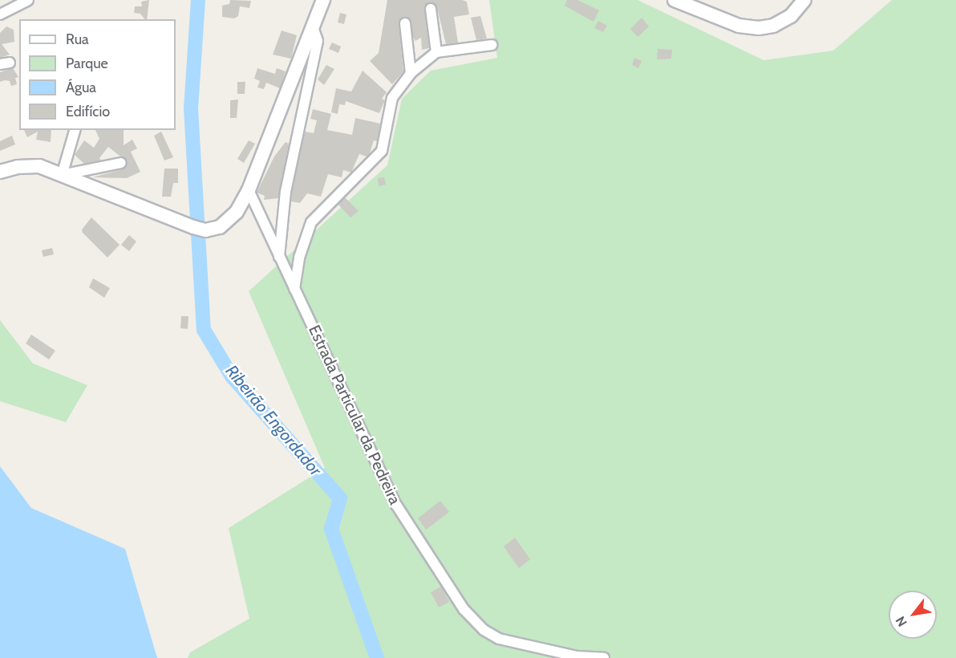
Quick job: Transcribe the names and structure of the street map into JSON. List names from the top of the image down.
{
  "streets": {
    "street": ["Estrada Particular da Pedreira"]
  },
  "water": ["Ribeirão Engordador"],
  "legend": [
    "Rua",
    "Parque",
    "Água",
    "Edifício"
  ],
  "north": "bottom left"
}
